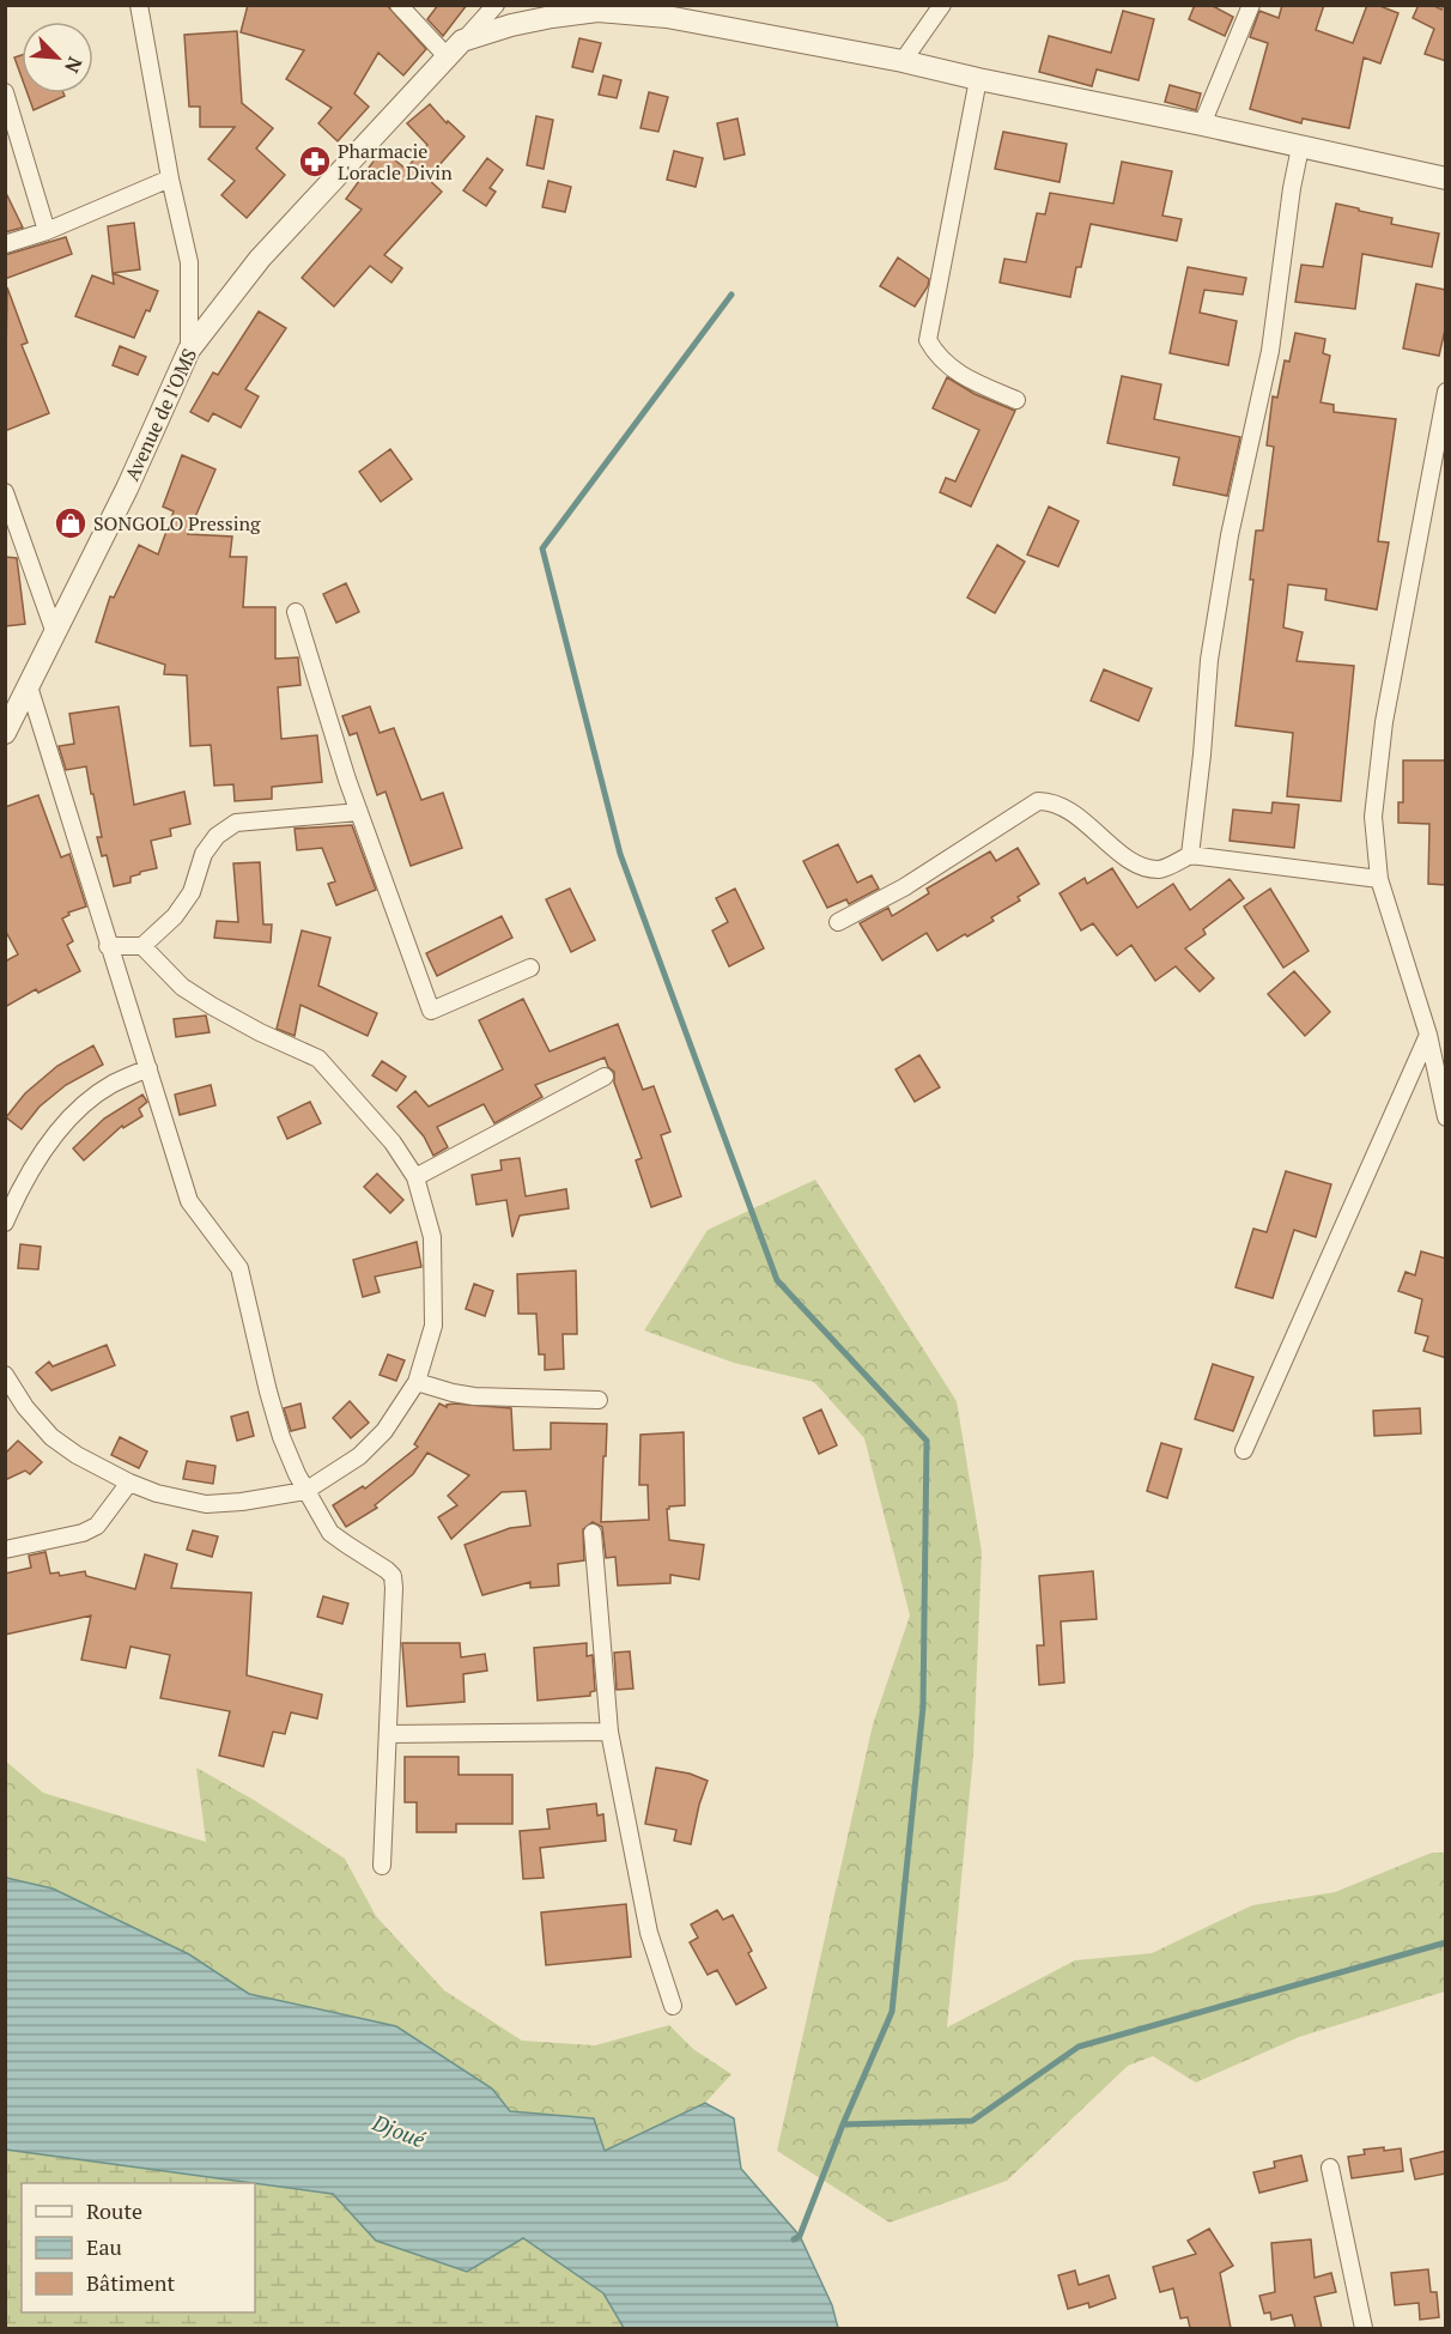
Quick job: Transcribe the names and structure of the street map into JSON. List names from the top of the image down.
{
  "streets": {
    "street": ["Avenue de l'OMS"]
  },
  "water": ["Djoué"],
  "places": {
    "pharmacy": ["Pharmacie L'oracle Divin"],
    "shop": ["SONGOLO Pressing"]
  },
  "legend": ["Route", "Eau", "Bâtiment"],
  "north": "bottom right"
}
